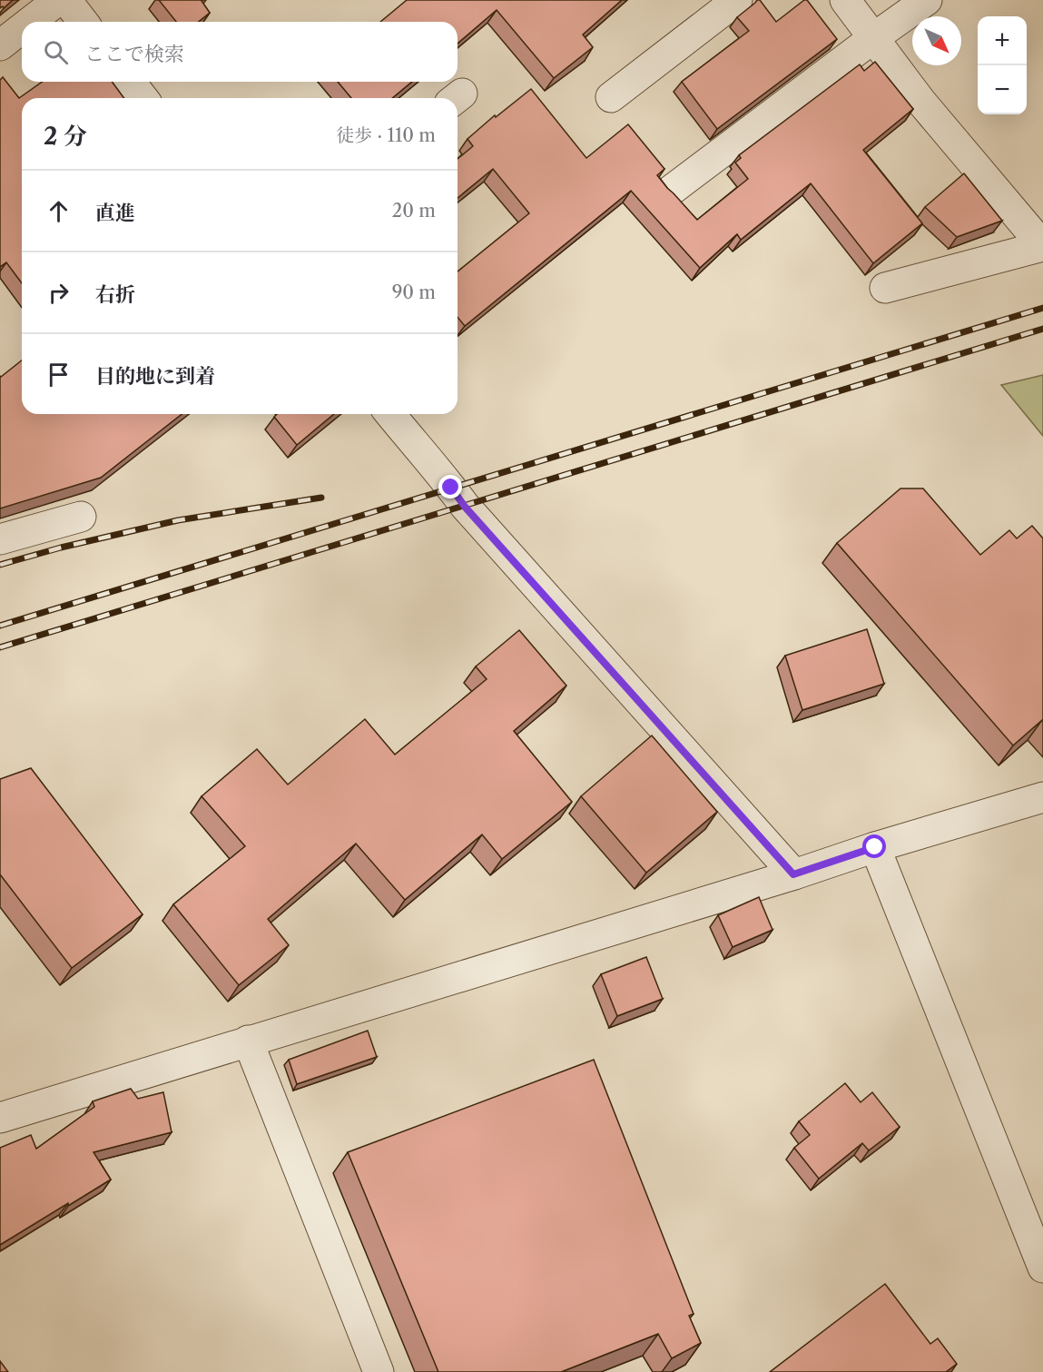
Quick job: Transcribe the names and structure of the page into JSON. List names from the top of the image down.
{
  "north": "bottom right",
  "page": {
    "map_buttons": ["+", "−"],
    "search": "ここで検索",
    "heading": ["2 分", "徒歩 · 110 m"],
    "list": [
      ["直進", "20 m"],
      ["右折", "90 m"],
      "目的地に到着"
    ]
  }
}
